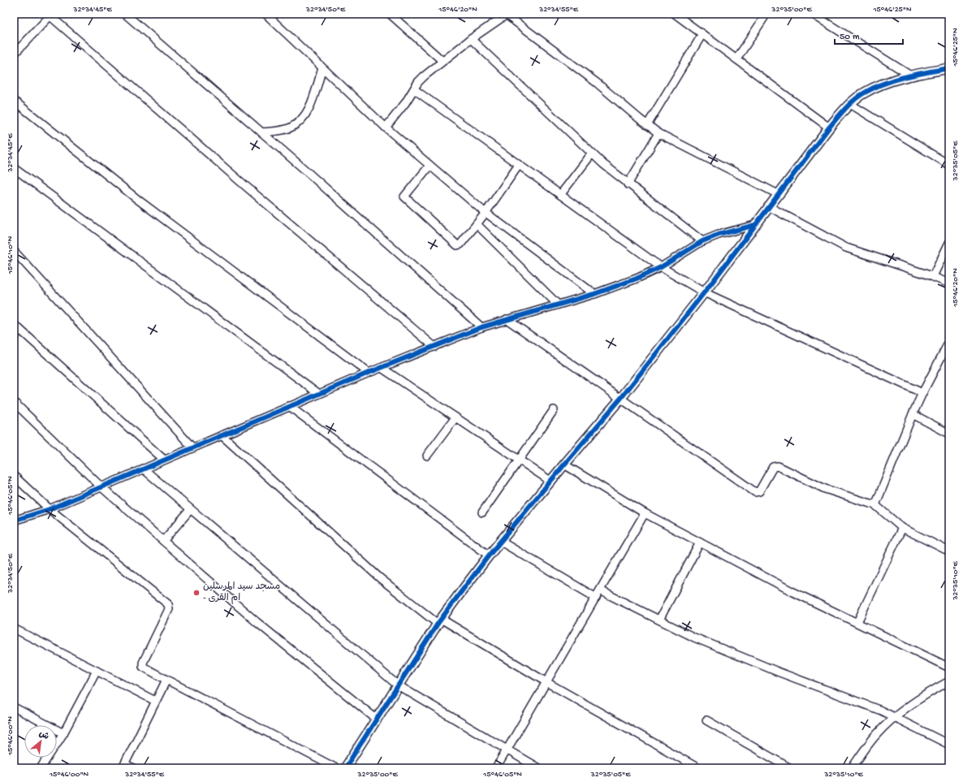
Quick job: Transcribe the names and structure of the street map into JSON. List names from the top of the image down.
{
  "places": ["مسجد سيد المرسلين - ام القرى"],
  "scale_bar": "50 m",
  "north": "top right",
  "coordinates": [
    "32°34'45\"E",
    "32°34'50\"E",
    "15°46'20\"N",
    "32°34'55\"E",
    "32°35'00\"E",
    "15°46'25\"N",
    "32°35'05\"E",
    "15°46'10\"N",
    "15°46'05\"N",
    "32°35'10\"E",
    "15°46'00\"N"
  ]
}
